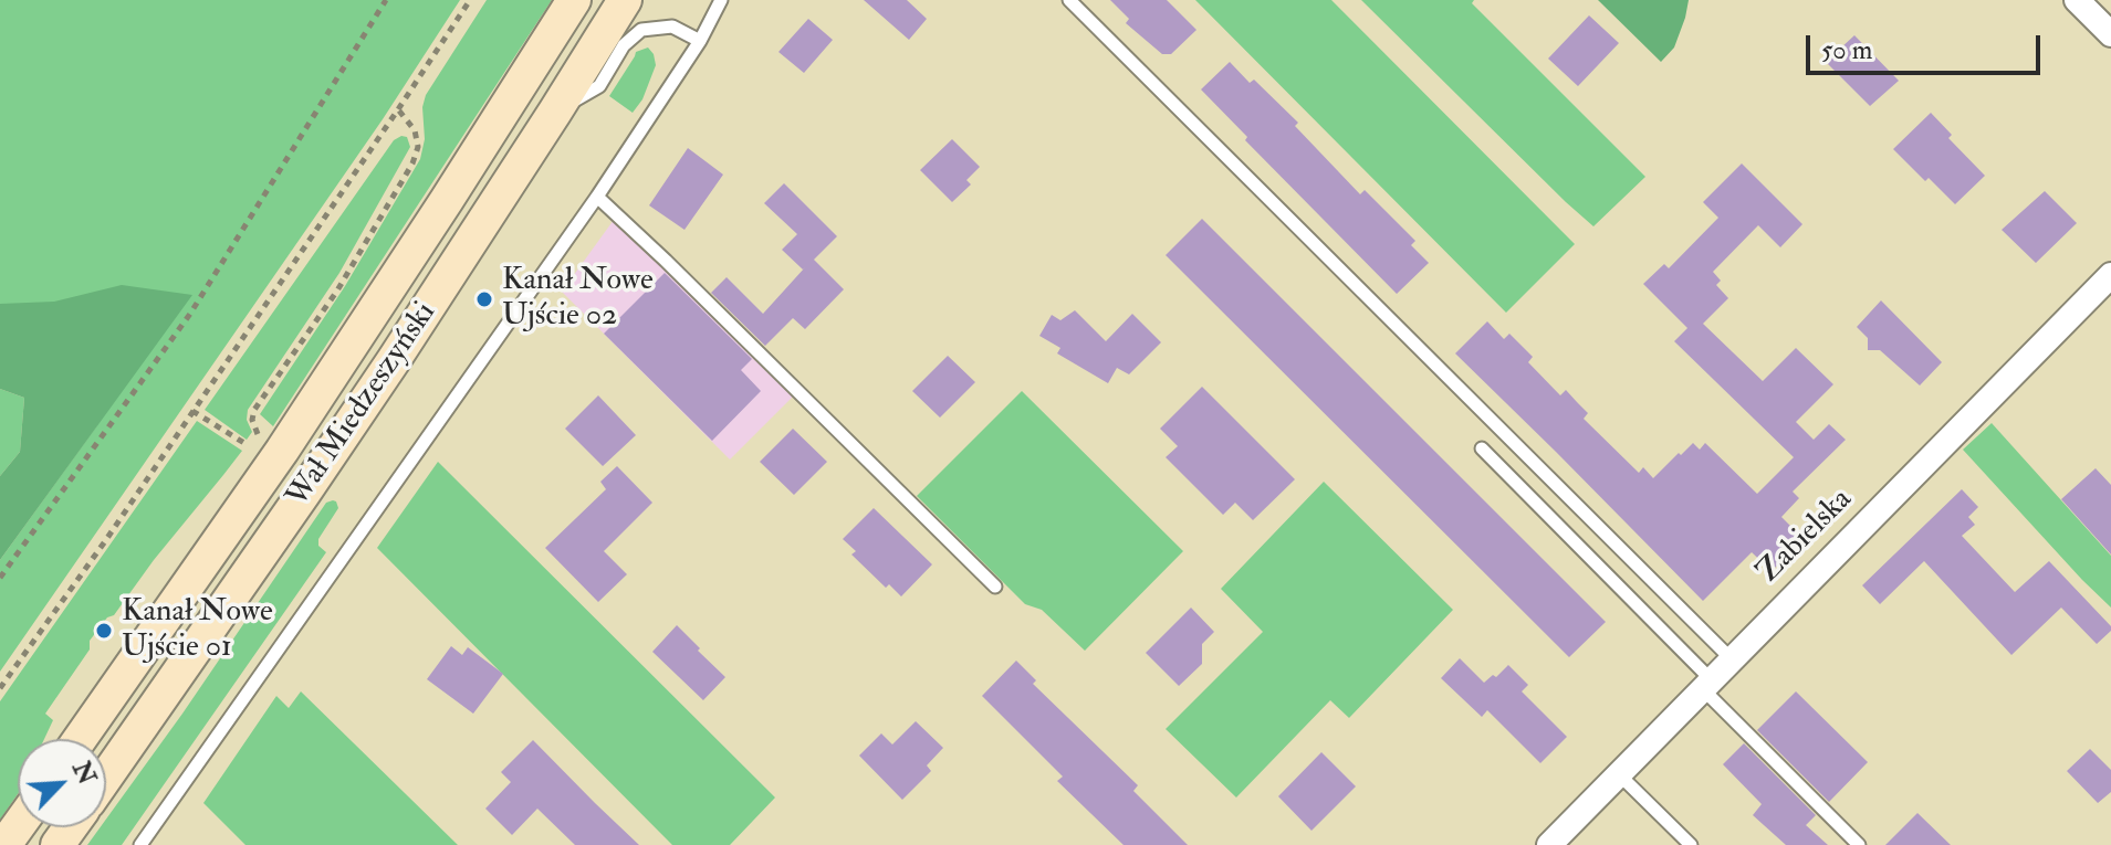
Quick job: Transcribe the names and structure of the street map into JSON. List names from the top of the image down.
{
  "streets": {
    "main road": ["Wał Miedzeszyński"],
    "street": ["Zabielska"]
  },
  "places": ["Kanał Nowe Ujście 02", "Kanał Nowe Ujście 01"],
  "scale_bar": "50 m",
  "north": "top right"
}
